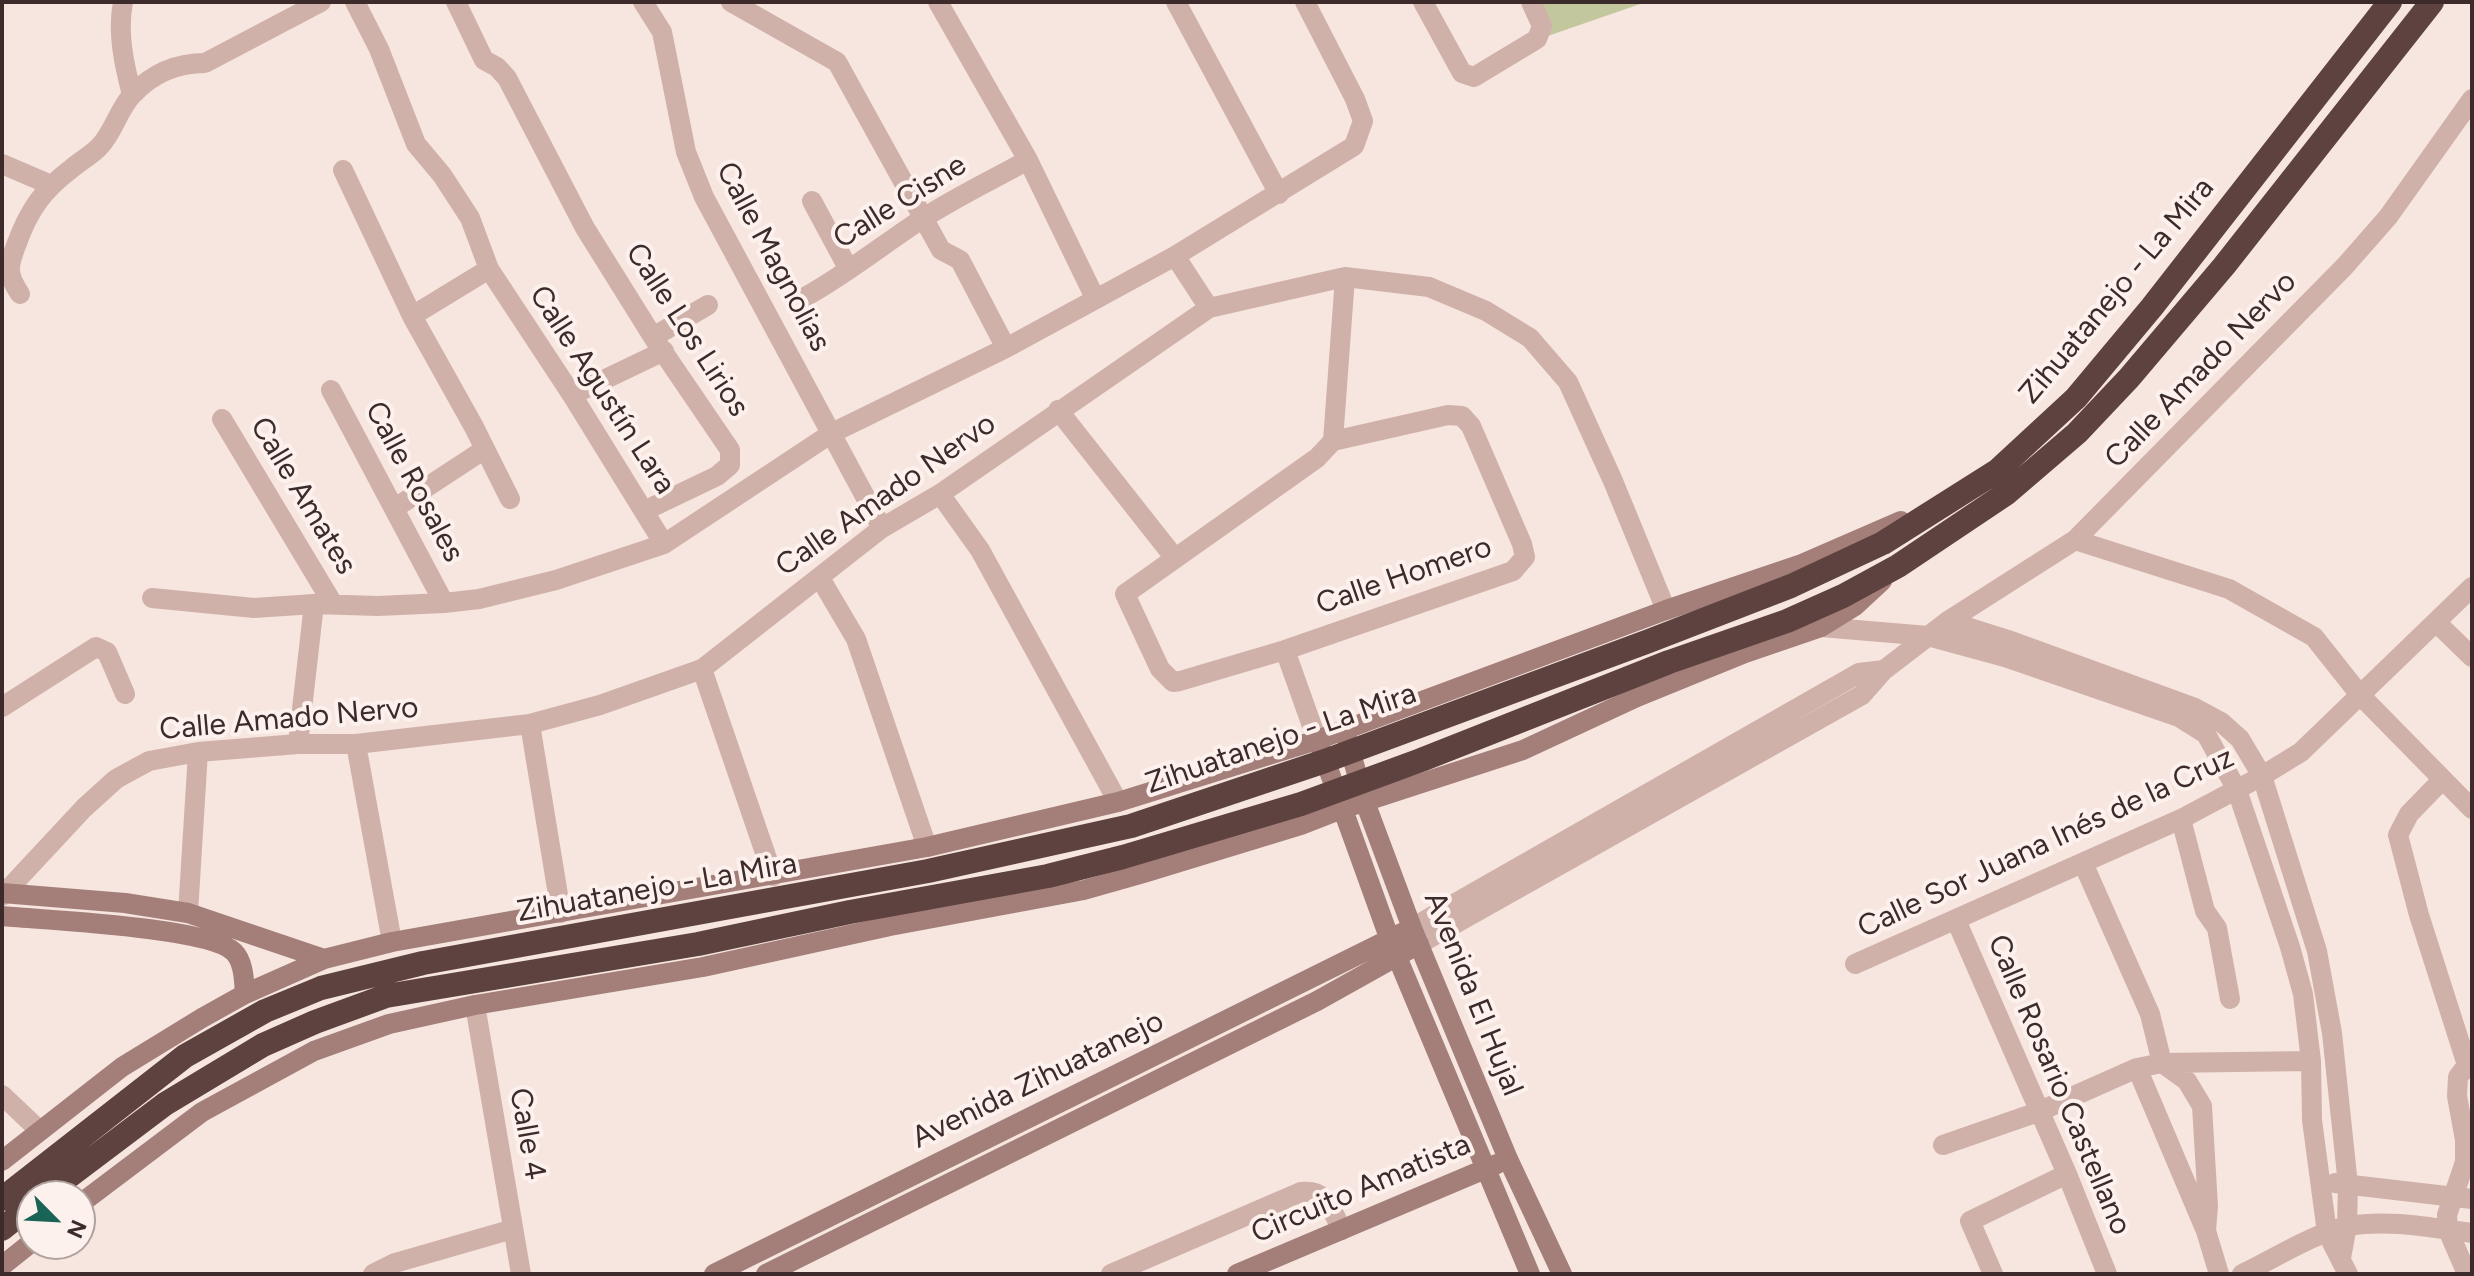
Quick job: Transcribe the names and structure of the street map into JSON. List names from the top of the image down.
{
  "streets": {
    "highway": ["Zihuatanejo - La Mira"],
    "street": [
      "Calle Cisne",
      "Calle Magnolias",
      "Calle Los Lirios",
      "Calle Amado Nervo",
      "Calle Agustín Lara",
      "Calle Rosales",
      "Calle Amates",
      "Calle Homero",
      "Calle Sor Juana Inés de la Cruz",
      "Avenida El Hujal",
      "Avenida Zihuatanejo",
      "Calle Rosario Castellano",
      "Calle 4",
      "Circuito Amatista"
    ]
  },
  "crossings": [
    ["Calle Magnolias", "Calle Amado Nervo"],
    ["Zihuatanejo - La Mira", "Avenida El Hujal"],
    ["Calle Los Lirios", "Calle Agustín Lara"],
    ["Calle Amado Nervo", "Calle Amates"],
    ["Calle Amado Nervo", "Avenida El Hujal"],
    ["Calle Sor Juana Inés de la Cruz", "Calle Rosario Castellano"],
    ["Avenida El Hujal", "Avenida Zihuatanejo"],
    ["Avenida El Hujal", "Circuito Amatista"]
  ],
  "north": "bottom right"
}
